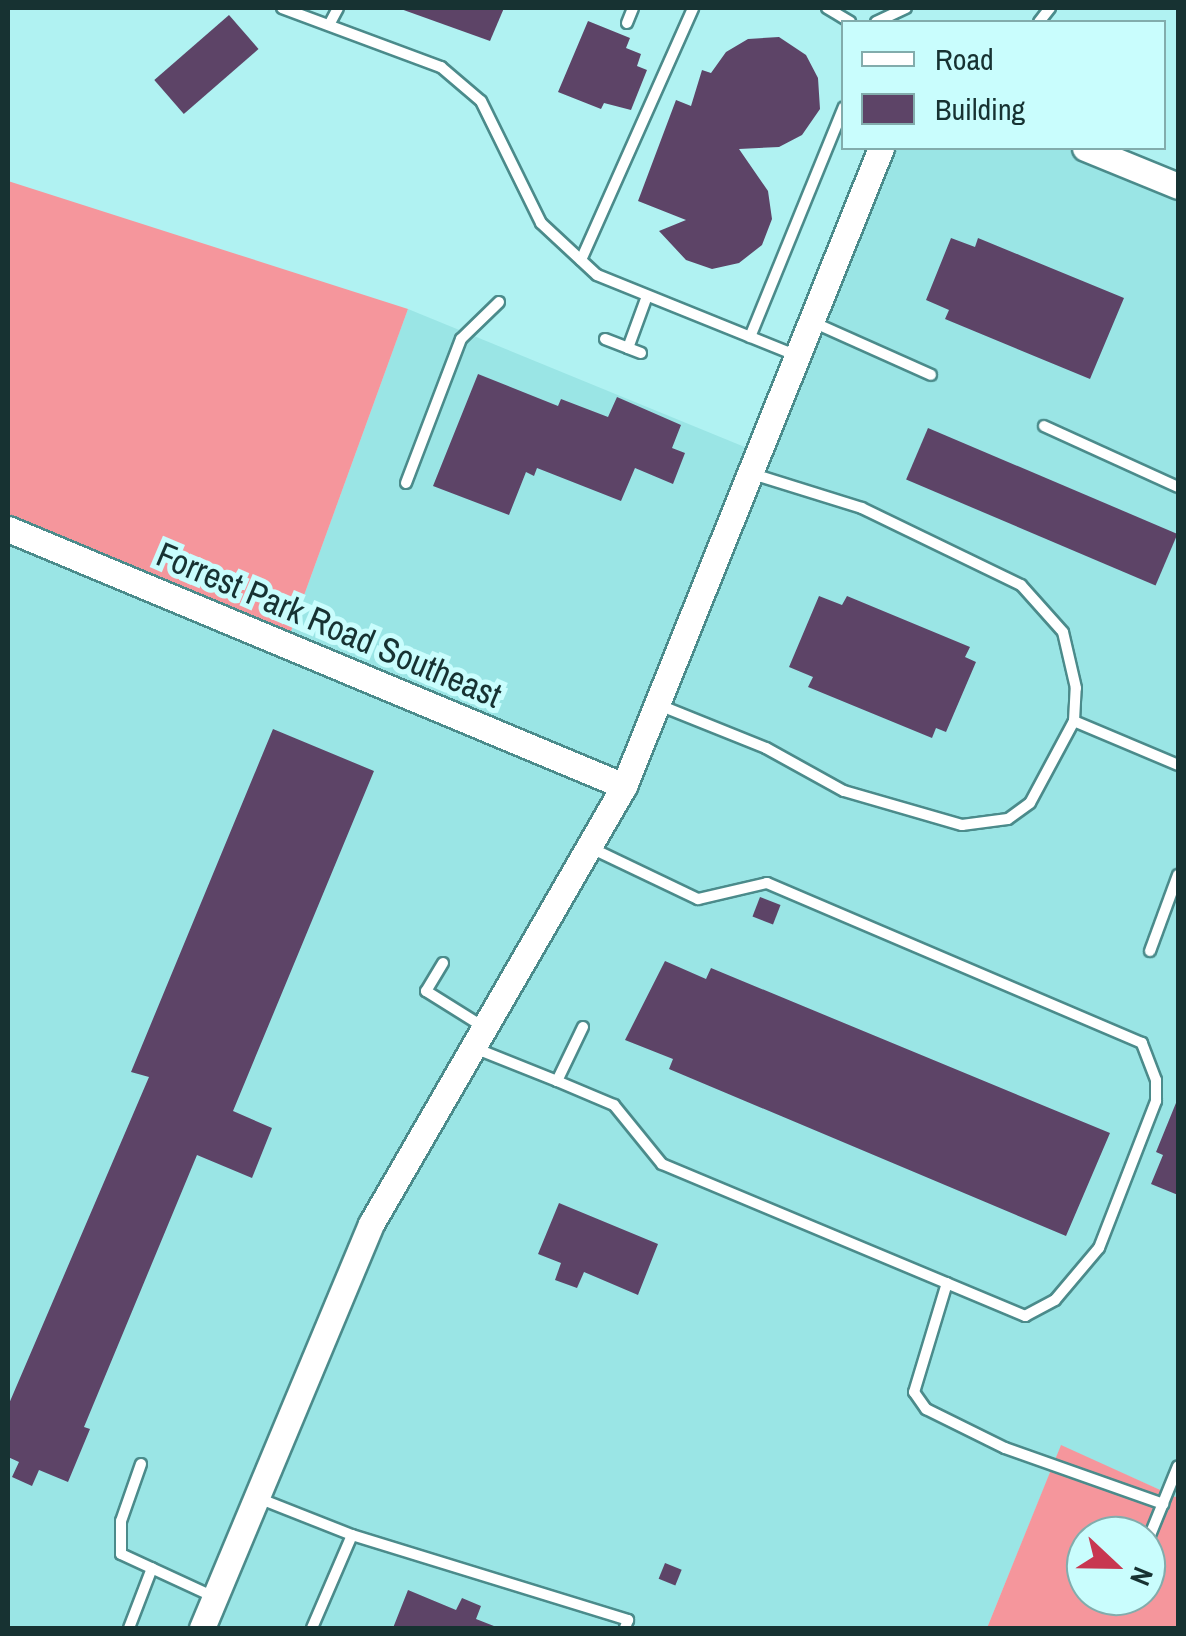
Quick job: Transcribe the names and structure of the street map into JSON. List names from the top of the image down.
{
  "streets": {
    "street": ["Forrest Park Road Southeast"]
  },
  "legend": ["Road", "Building"],
  "north": "right"
}
